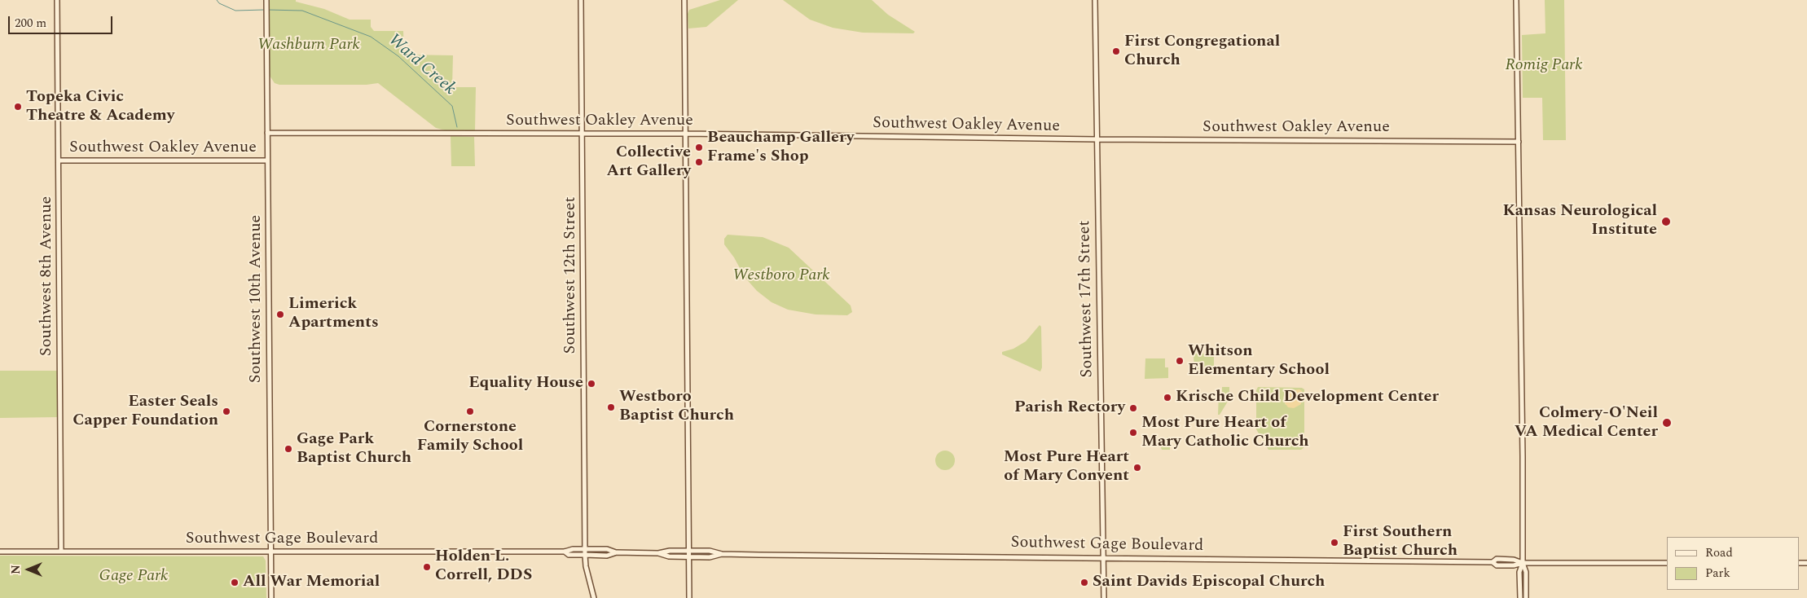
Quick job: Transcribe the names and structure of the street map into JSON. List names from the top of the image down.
{
  "streets": {
    "main road": [
      "Southwest Oakley Avenue",
      "Southwest 12th Street",
      "Southwest 8th Avenue",
      "Southwest 10th Avenue",
      "Southwest 17th Street",
      "Southwest Gage Boulevard"
    ]
  },
  "crossings": [
    ["Southwest Oakley Avenue", "Southwest 12th Street"],
    ["Southwest Oakley Avenue", "Southwest 8th Avenue"],
    ["Southwest Oakley Avenue", "Southwest 10th Avenue"],
    ["Southwest Oakley Avenue", "Southwest 17th Street"],
    ["Southwest 12th Street", "Southwest Gage Boulevard"],
    ["Southwest 8th Avenue", "Southwest Gage Boulevard"],
    ["Southwest 10th Avenue", "Southwest Gage Boulevard"],
    ["Southwest 17th Street", "Southwest Gage Boulevard"]
  ],
  "water": ["Ward Creek"],
  "parks": [
    "Washburn Park",
    "Romig Park",
    "Westboro Park",
    "Gage Park"
  ],
  "places": [
    "First Congregational Church",
    "Topeka Civic Theatre & Academy",
    "Beauchamp Gallery Frame's Shop",
    "Collective Art Gallery",
    "Kansas Neurological Institute",
    "Limerick Apartments",
    "Whitson Elementary School",
    "Equality House",
    "Krische Child Development Center",
    "Westboro Baptist Church",
    "Parish Rectory",
    "Easter Seals Capper Foundation",
    "Cornerstone Family School",
    "Colmery-O'Neil VA Medical Center",
    "Most Pure Heart of Mary Catholic Church",
    "Gage Park Baptist Church",
    "Most Pure Heart of Mary Convent",
    "First Southern Baptist Church",
    "Holden L. Correll, DDS",
    "All War Memorial",
    "Saint Davids Episcopal Church"
  ],
  "legend": ["Road", "Park"],
  "scale_bar": "200 m",
  "north": "left"
}
